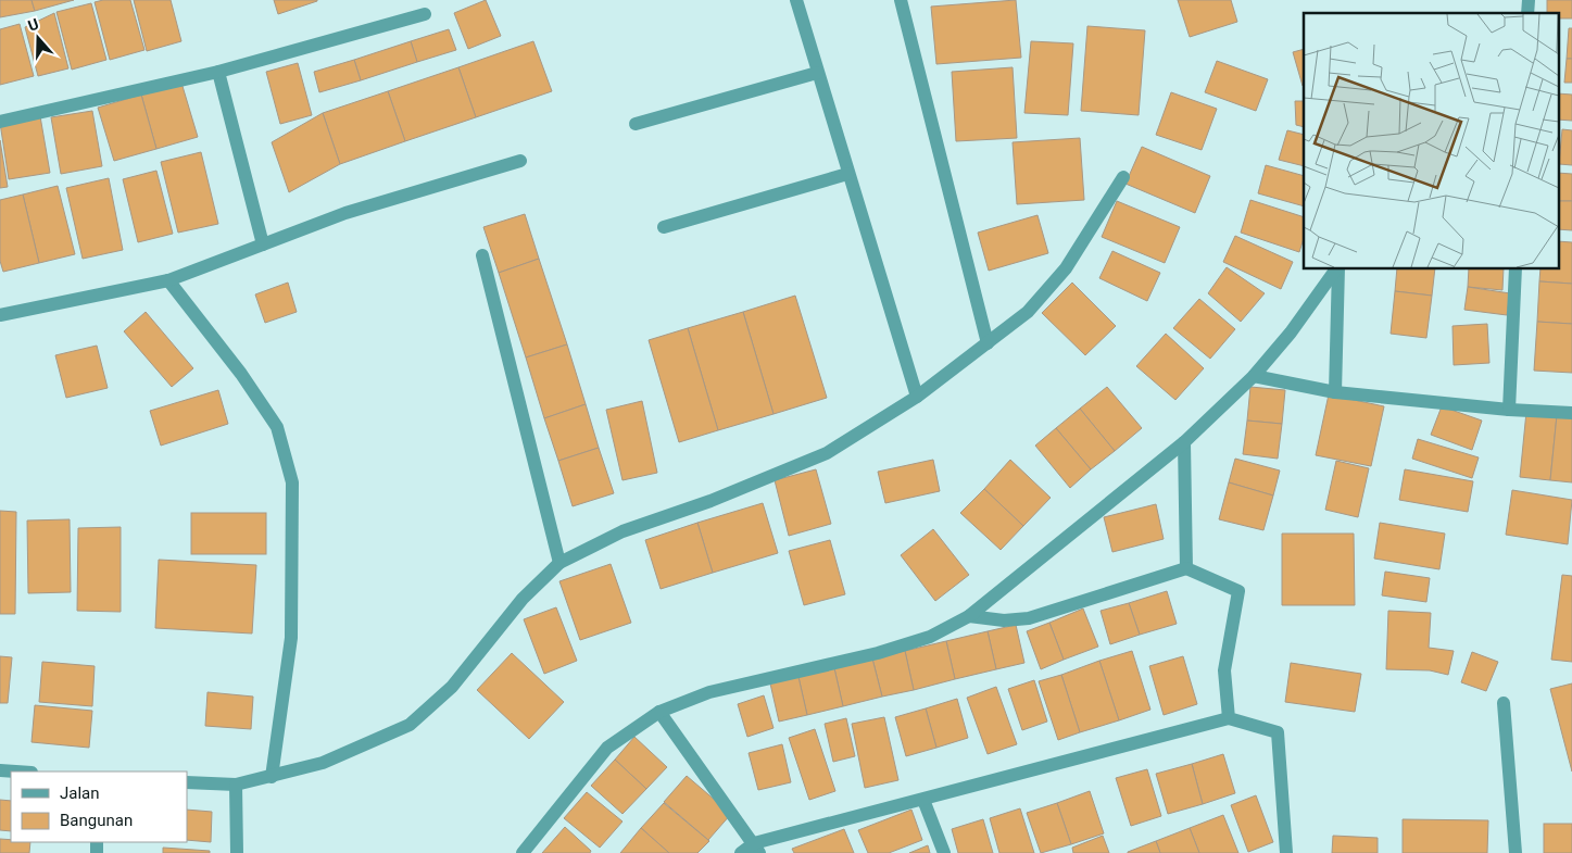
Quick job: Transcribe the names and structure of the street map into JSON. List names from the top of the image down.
{
  "legend": ["Jalan", "Bangunan"],
  "north": "top"
}
